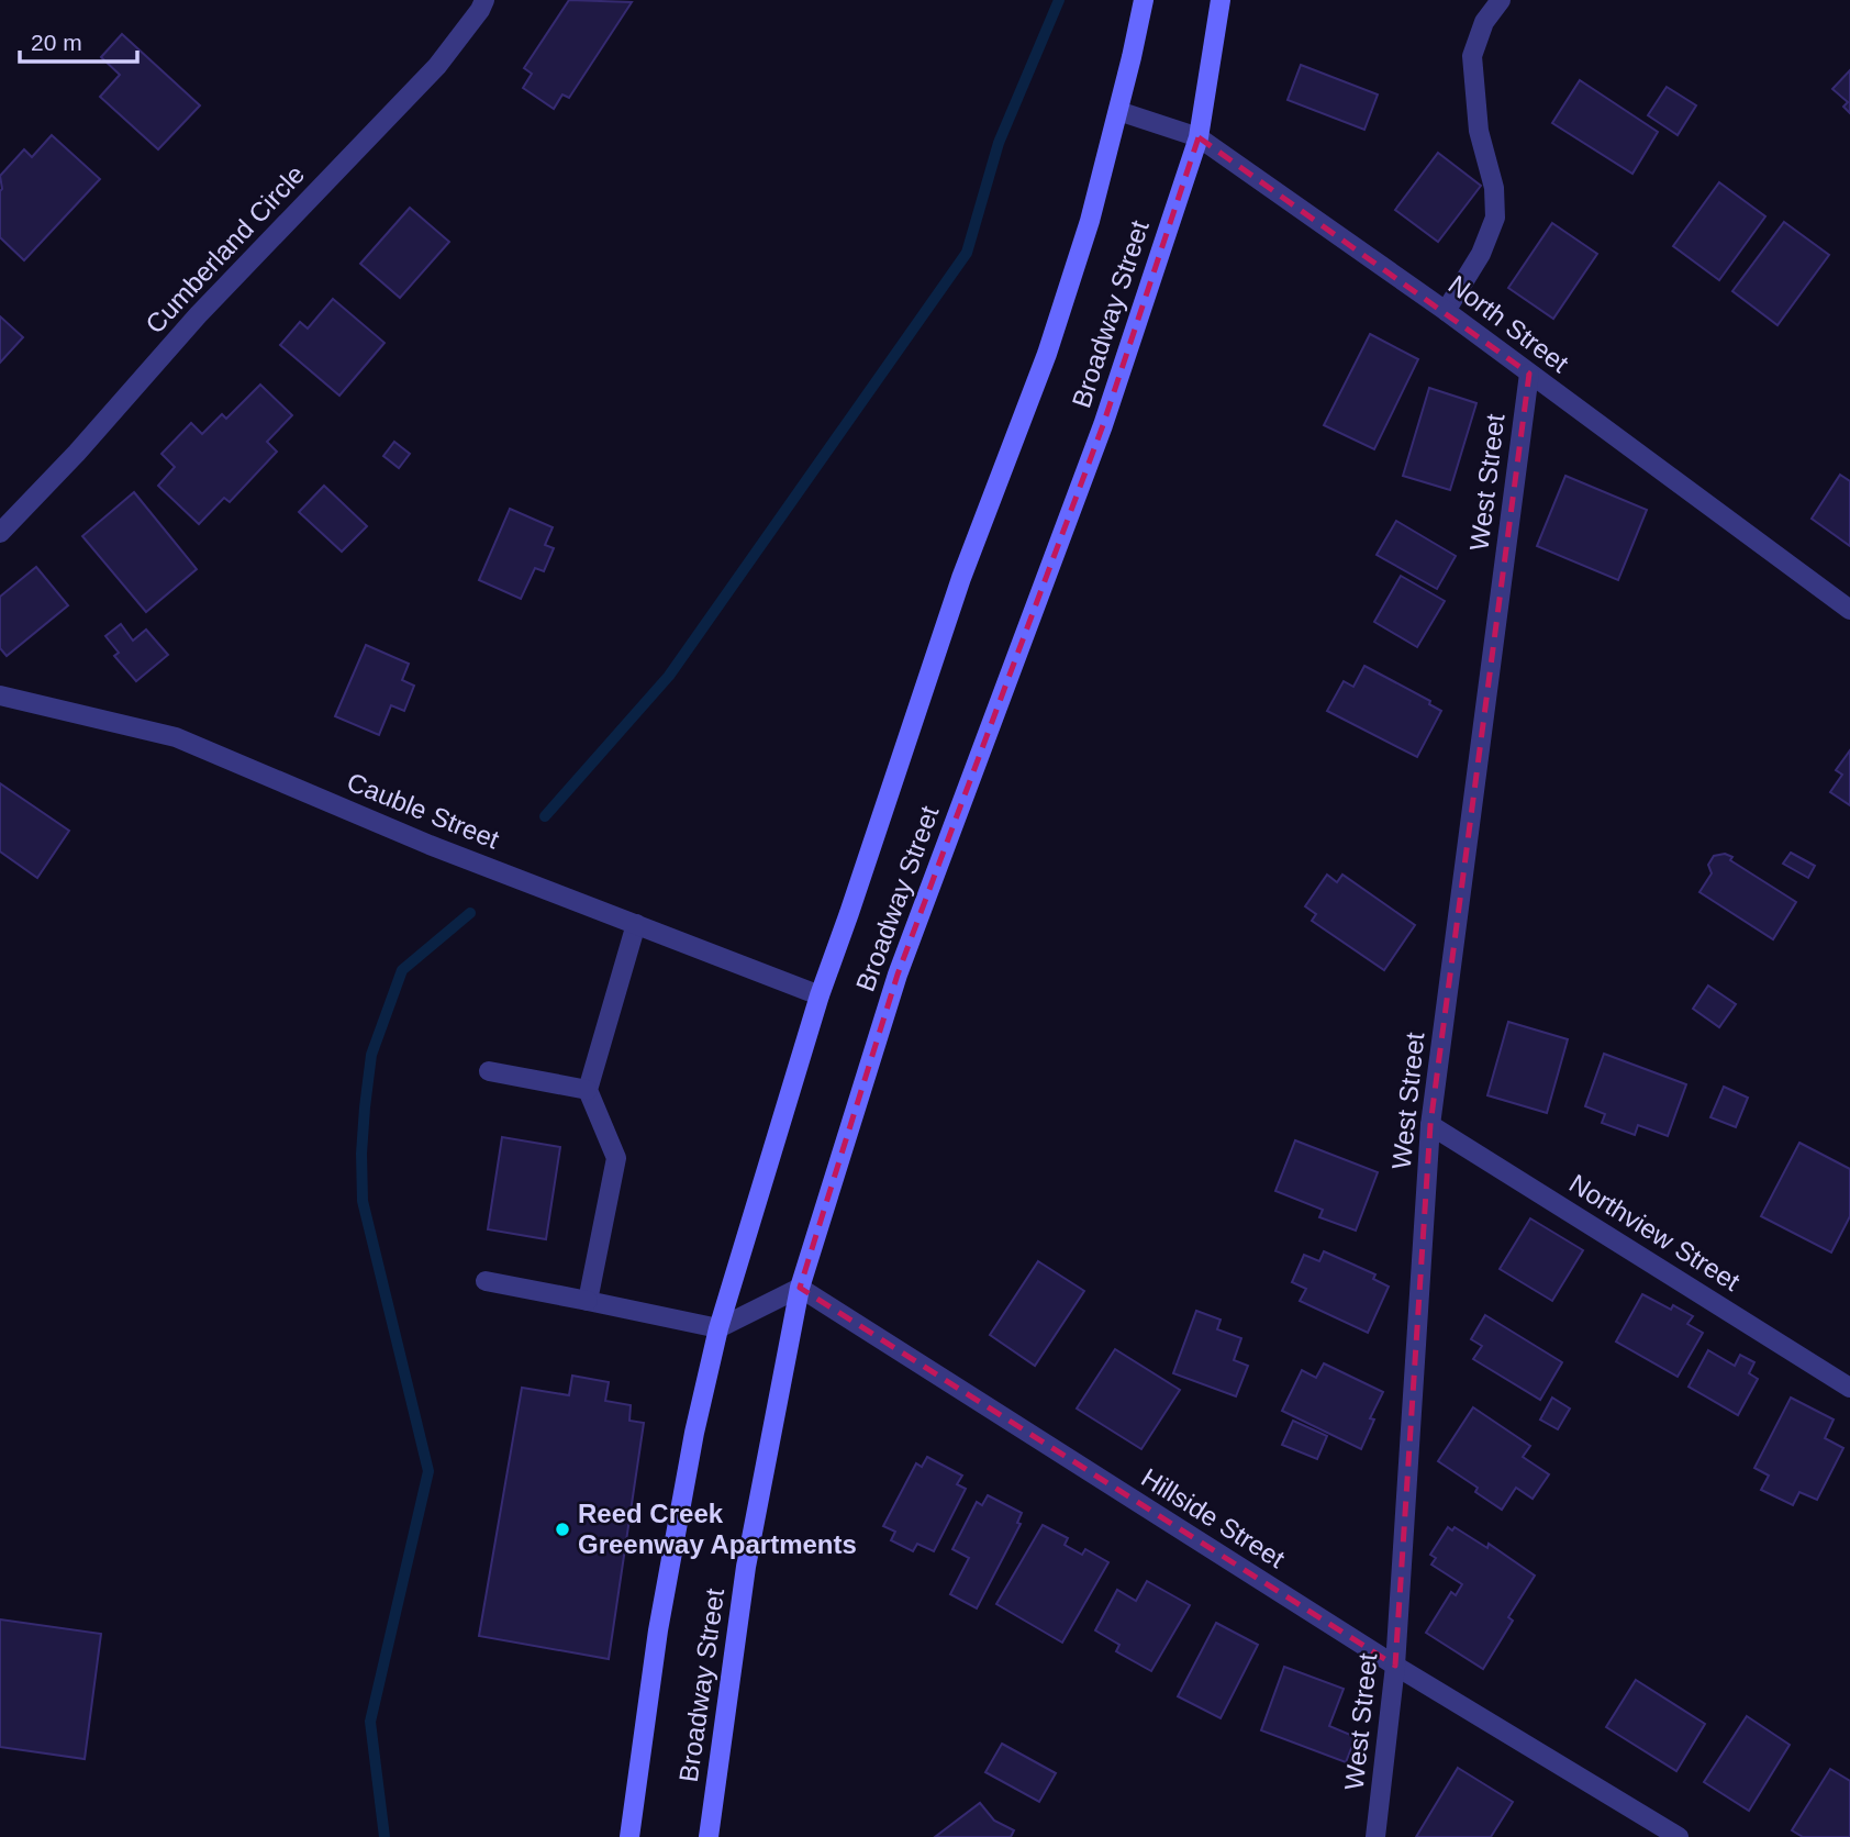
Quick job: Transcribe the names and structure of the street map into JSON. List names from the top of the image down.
{
  "streets": {
    "main road": ["Broadway Street"],
    "street": [
      "Cumberland Circle",
      "North Street",
      "West Street",
      "Cauble Street",
      "Northview Street",
      "Hillside Street"
    ]
  },
  "crossings": [
    ["Broadway Street", "North Street"],
    ["Broadway Street", "Cauble Street"],
    ["Broadway Street", "Hillside Street"],
    ["North Street", "West Street"],
    ["West Street", "Northview Street"],
    ["West Street", "Hillside Street"]
  ],
  "places": ["Reed Creek Greenway Apartments"],
  "scale_bar": "20 m"
}
